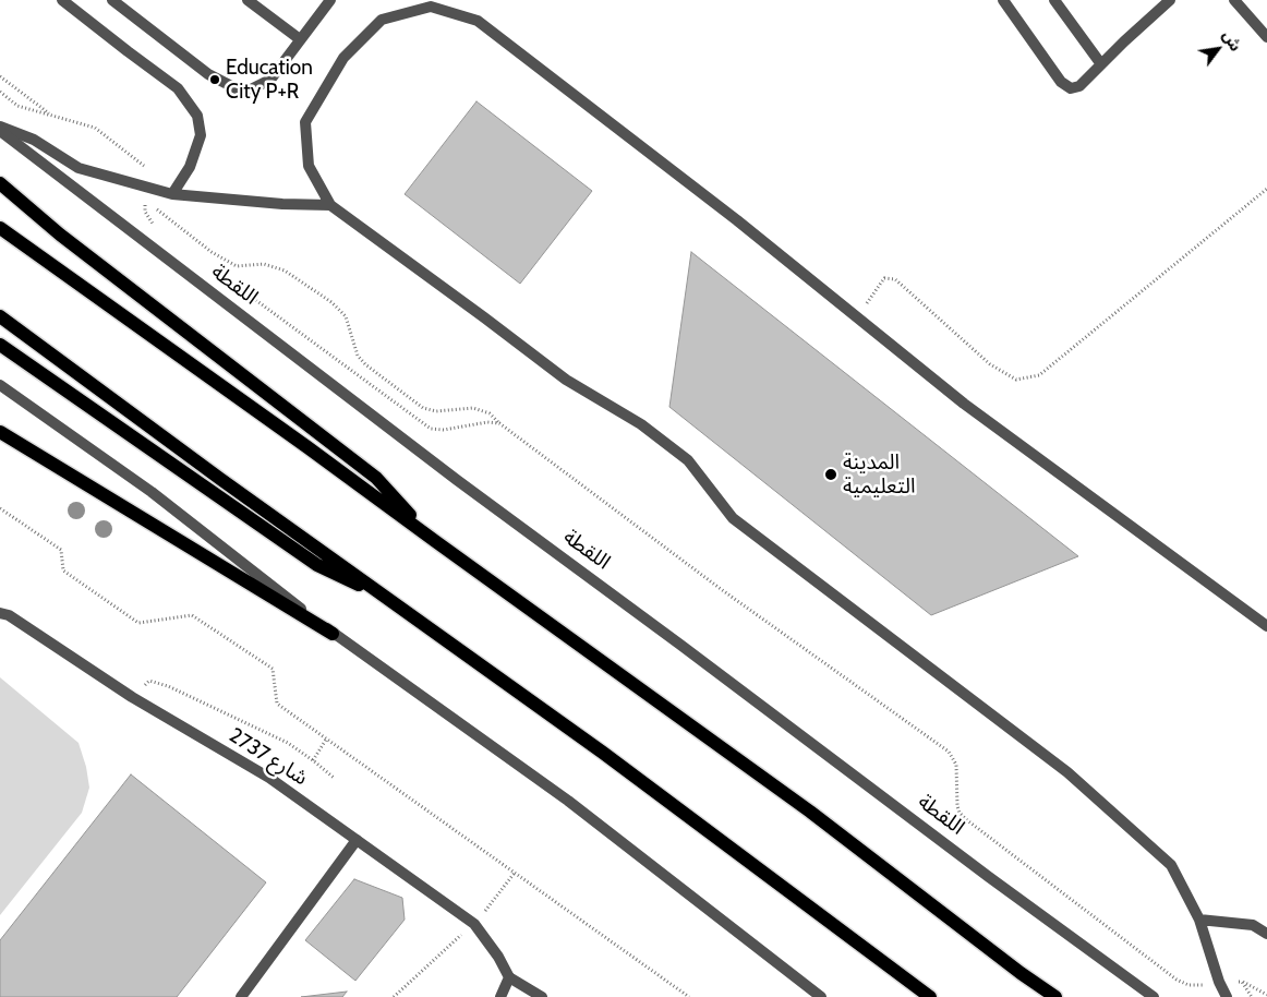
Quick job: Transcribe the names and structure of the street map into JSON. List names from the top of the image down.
{
  "streets": {
    "street": ["اللقطة", "شارع 2737"]
  },
  "places": ["Education City P+R", "المدينة التعليمية"],
  "north": "top right"
}
